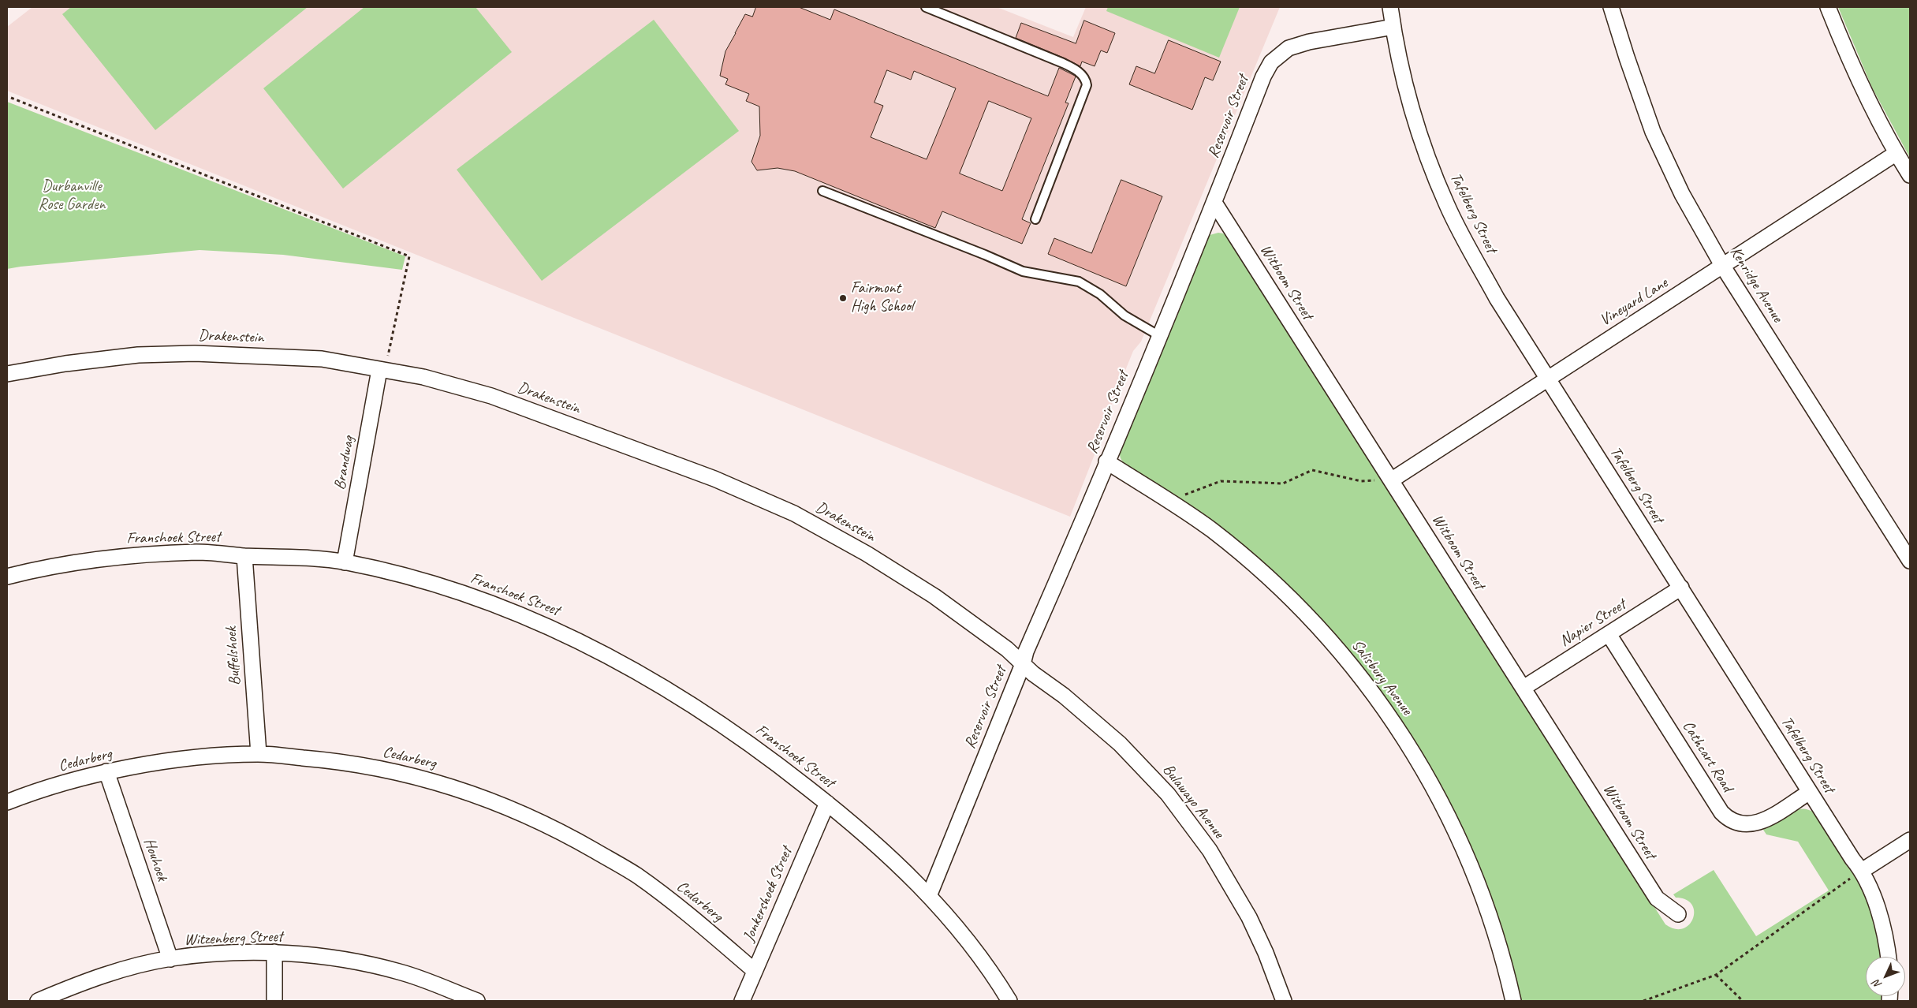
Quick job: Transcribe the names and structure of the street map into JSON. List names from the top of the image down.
{
  "streets": {
    "street": [
      "Reservoir Street",
      "Tafelberg Street",
      "Witboom Street",
      "Kenridge Avenue",
      "Vineyard Lane",
      "Drakenstein",
      "Brandwag",
      "Franshoek Street",
      "Napier Street",
      "Buffelshoek",
      "Salisbury Avenue",
      "Cathcart Road",
      "Cedarberg",
      "Bulawayo Avenue",
      "Houhoek",
      "Jonkershoek Street",
      "Witzenberg Street"
    ]
  },
  "crossings": [
    ["Reservoir Street", "Tafelberg Street"],
    ["Reservoir Street", "Witboom Street"],
    ["Reservoir Street", "Drakenstein"],
    ["Reservoir Street", "Franshoek Street"],
    ["Reservoir Street", "Salisbury Avenue"],
    ["Reservoir Street", "Bulawayo Avenue"],
    ["Tafelberg Street", "Vineyard Lane"],
    ["Tafelberg Street", "Napier Street"],
    ["Tafelberg Street", "Cathcart Road"],
    ["Witboom Street", "Vineyard Lane"],
    ["Witboom Street", "Napier Street"],
    ["Kenridge Avenue", "Vineyard Lane"],
    ["Drakenstein", "Brandwag"],
    ["Drakenstein", "Bulawayo Avenue"],
    ["Brandwag", "Franshoek Street"],
    ["Franshoek Street", "Buffelshoek"],
    ["Franshoek Street", "Jonkershoek Street"],
    ["Napier Street", "Cathcart Road"],
    ["Buffelshoek", "Cedarberg"],
    ["Cedarberg", "Houhoek"],
    ["Cedarberg", "Jonkershoek Street"],
    ["Houhoek", "Witzenberg Street"]
  ],
  "parks": ["Durbanville Rose Garden"],
  "places": ["Fairmont High School"],
  "north": "bottom left"
}
